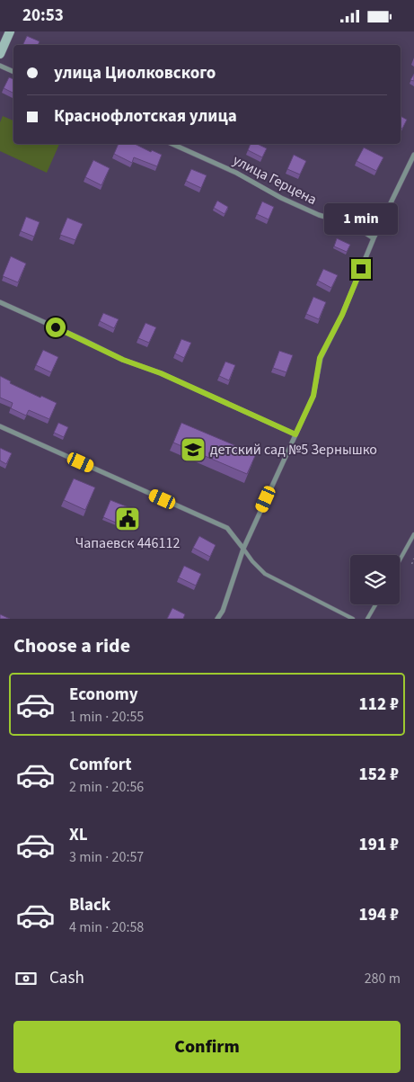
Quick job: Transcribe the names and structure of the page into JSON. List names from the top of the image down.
{
  "streets": {
    "street": ["улица Герцена"]
  },
  "places": {
    "school or university": ["детский сад №5 Зернышко"],
    "public building": ["Чапаевск 446112"]
  },
  "page": {
    "status": "20:53",
    "banner": ["улица Циолковского", "Краснофлотская улица"],
    "bubble": "1 min",
    "heading": "Choose a ride",
    "list": [
      {
        "name": "Economy",
        "note": "1 min · 20:55",
        "value": "112 ₽"
      },
      {
        "name": "Comfort",
        "note": "2 min · 20:56",
        "value": "152 ₽"
      },
      {
        "name": "XL",
        "note": "3 min · 20:57",
        "value": "191 ₽"
      },
      {
        "name": "Black",
        "note": "4 min · 20:58",
        "value": "194 ₽"
      }
    ],
    "pay": ["Cash", "280 m"],
    "buttons": "Confirm"
  }
}
